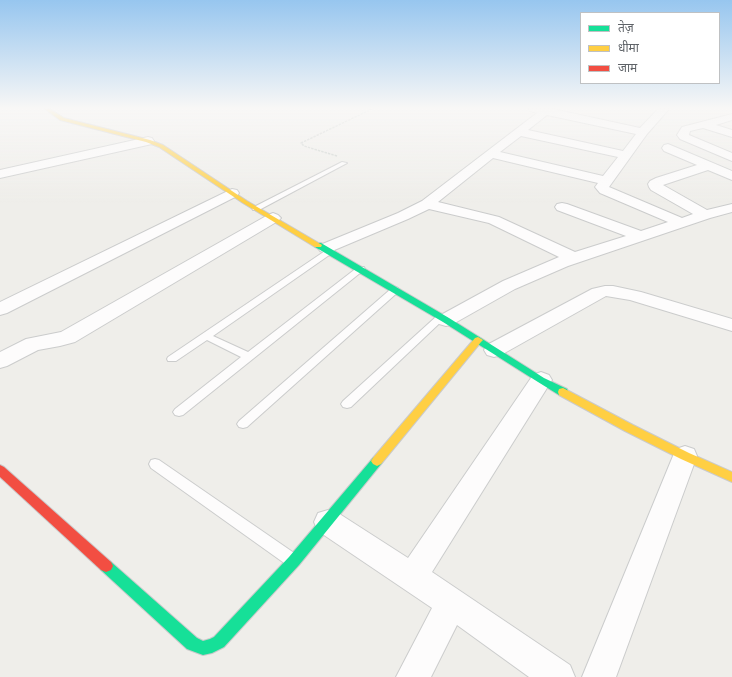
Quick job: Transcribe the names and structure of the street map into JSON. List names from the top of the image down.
{
  "legend": ["तेज़", "धीमा", "जाम"]
}
